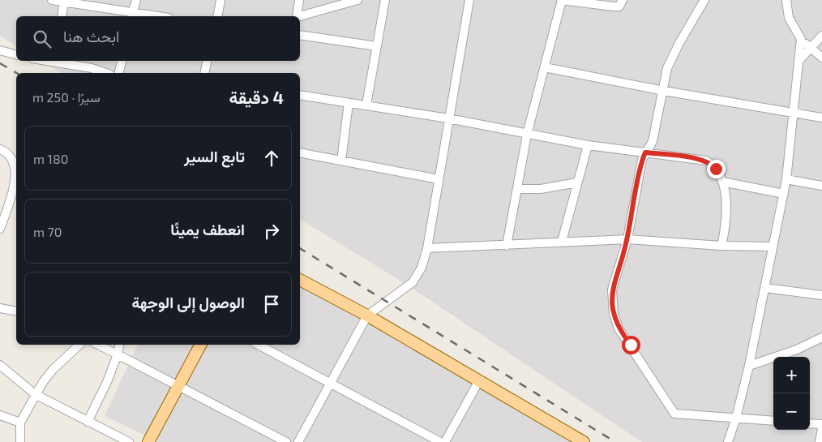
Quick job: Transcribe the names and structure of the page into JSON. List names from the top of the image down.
{
  "page": {
    "search": "ابحث هنا",
    "heading": ["4 دقيقة", "سيرًا · 250 m"],
    "list": [
      ["تابع السير", "180 m"],
      ["انعطف يمينًا", "70 m"],
      "الوصول إلى الوجهة"
    ],
    "map_buttons": ["+", "−"]
  }
}
